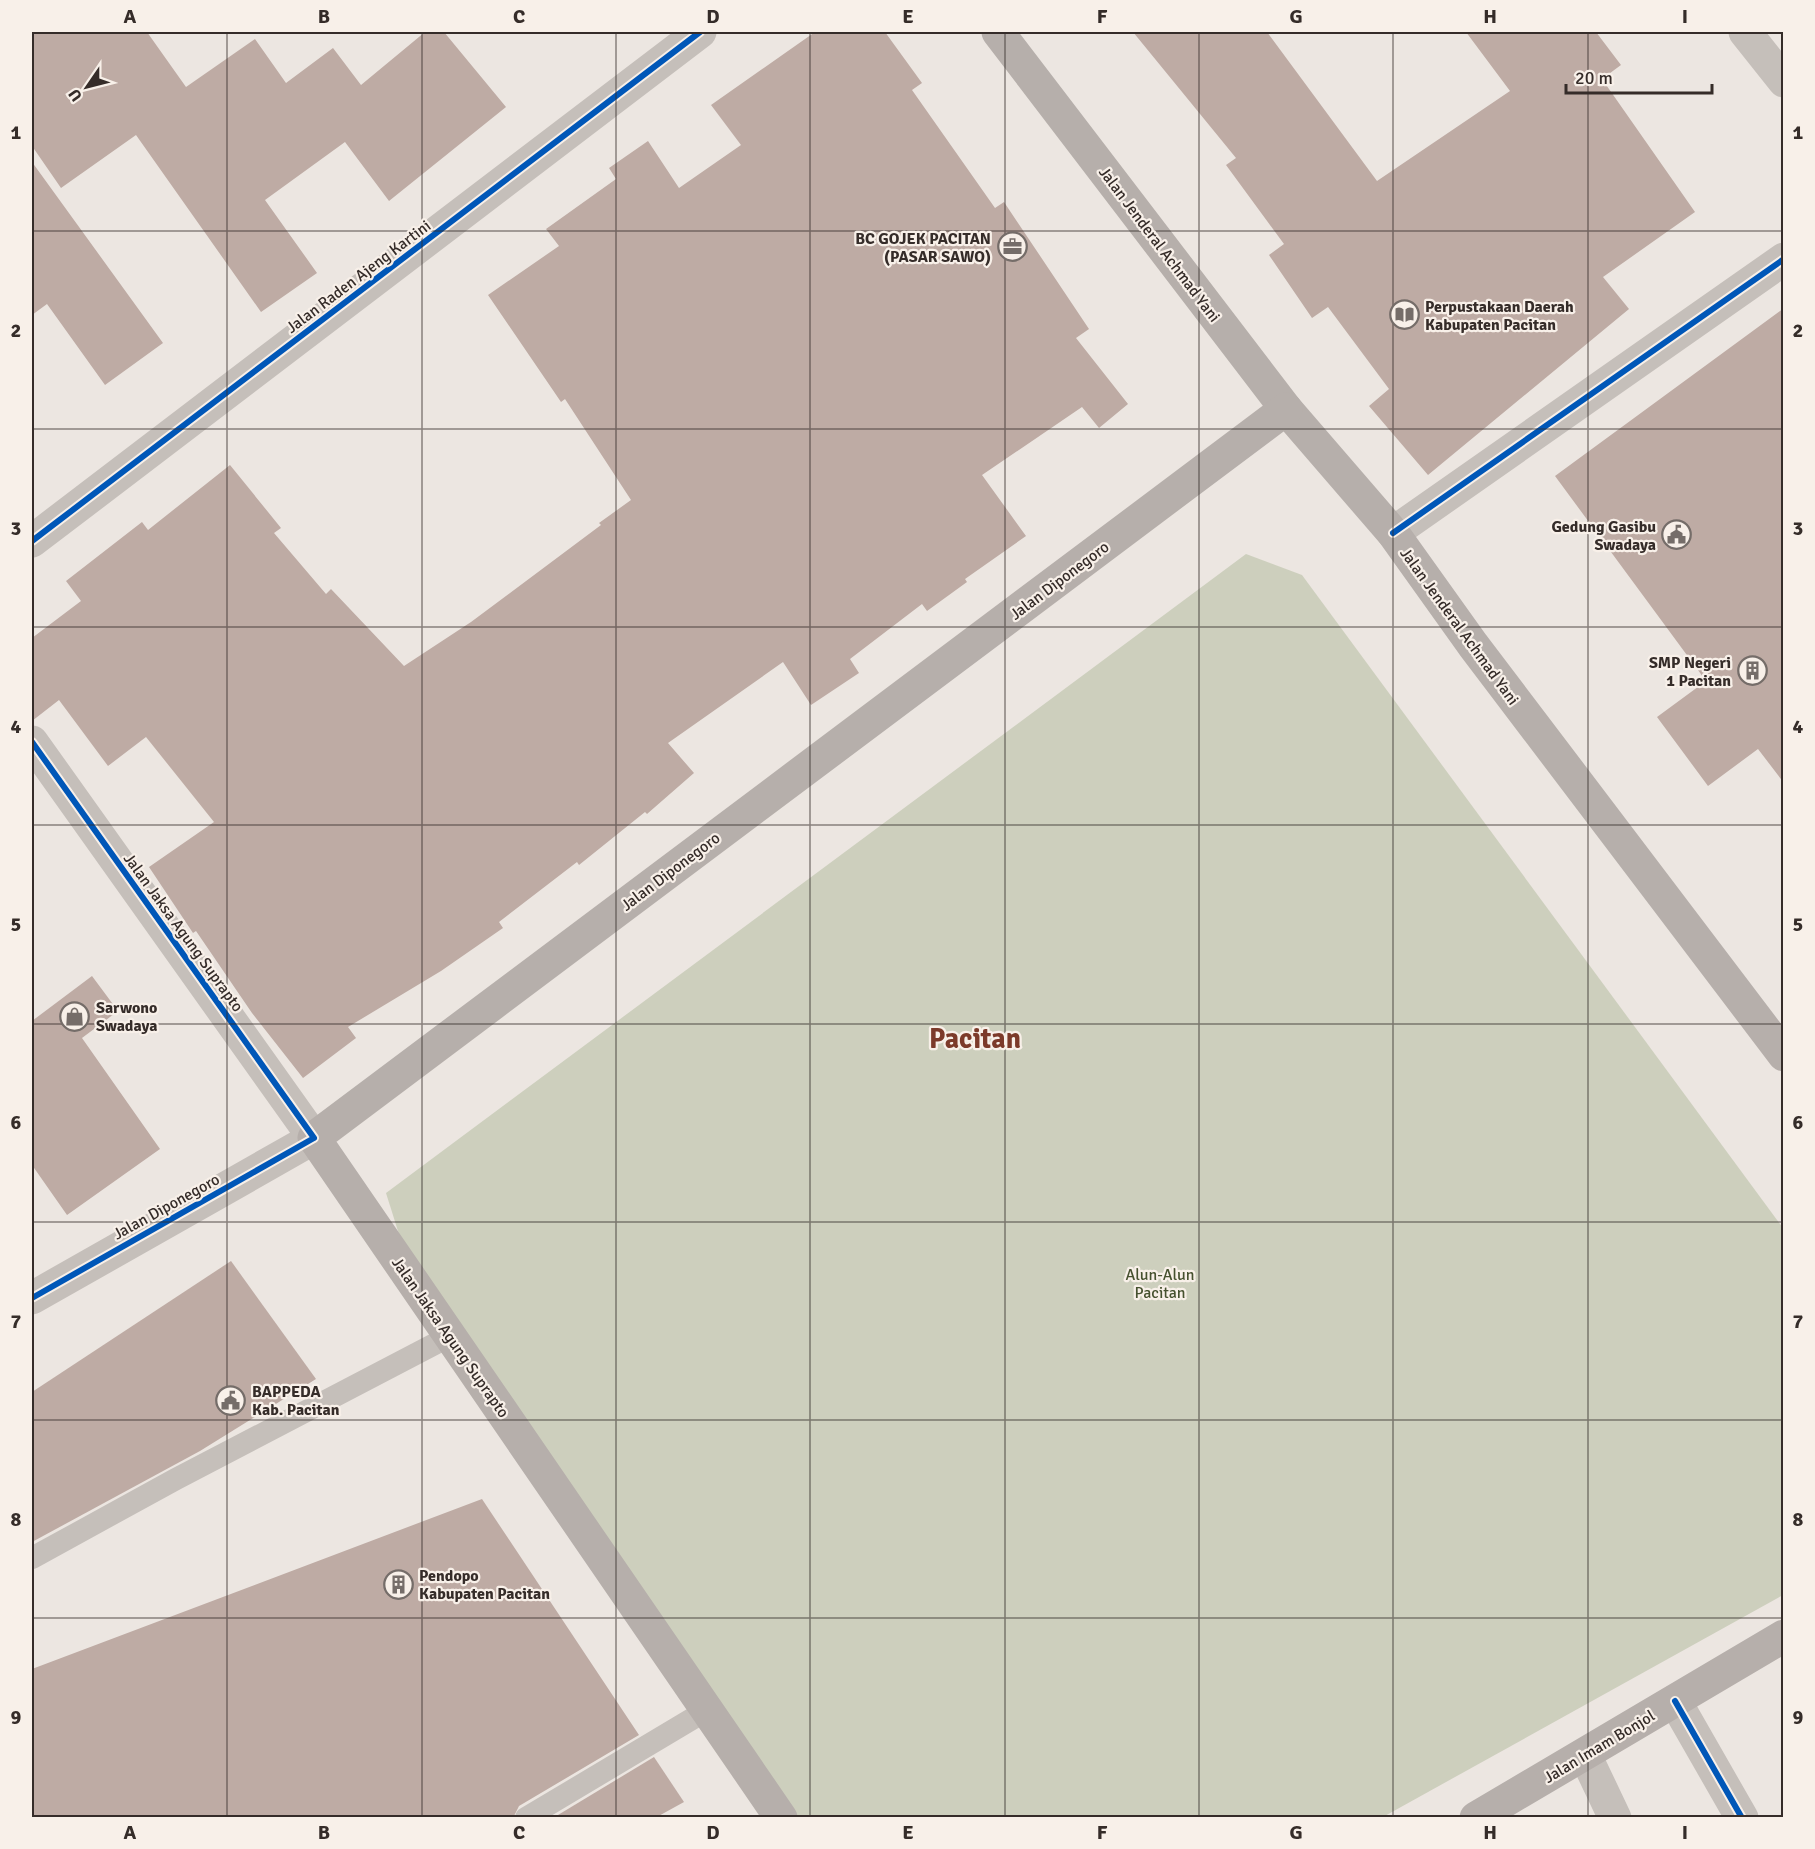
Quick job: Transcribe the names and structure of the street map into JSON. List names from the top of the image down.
{
  "streets": {
    "main road": [
      "Jalan Jenderal Achmad Yani",
      "Jalan Diponegoro",
      "Jalan Jaksa Agung Suprapto",
      "Jalan Imam Bonjol"
    ],
    "street": ["Jalan Raden Ajeng Kartini"]
  },
  "crossings": [
    ["Jalan Jenderal Achmad Yani", "Jalan Diponegoro"],
    ["Jalan Diponegoro", "Jalan Jaksa Agung Suprapto"]
  ],
  "districts": ["Pacitan"],
  "parks": ["Alun-Alun Pacitan"],
  "places": {
    "office": ["BC GOJEK PACITAN (PASAR SAWO)"],
    "library": ["Perpustakaan Daerah Kabupaten Pacitan"],
    "public building": ["Gedung Gasibu Swadaya", "BAPPEDA Kab. Pacitan"],
    "building": ["SMP Negeri 1 Pacitan", "Pendopo Kabupaten Pacitan"],
    "shop": ["Sarwono Swadaya"]
  },
  "scale_bar": "20 m",
  "north": "bottom left",
  "grid": {
    "columns": [
      "A",
      "B",
      "C",
      "D",
      "E",
      "F",
      "G",
      "H",
      "I"
    ],
    "rows": [
      "1",
      "2",
      "3",
      "4",
      "5",
      "6",
      "7",
      "8",
      "9"
    ]
  }
}
